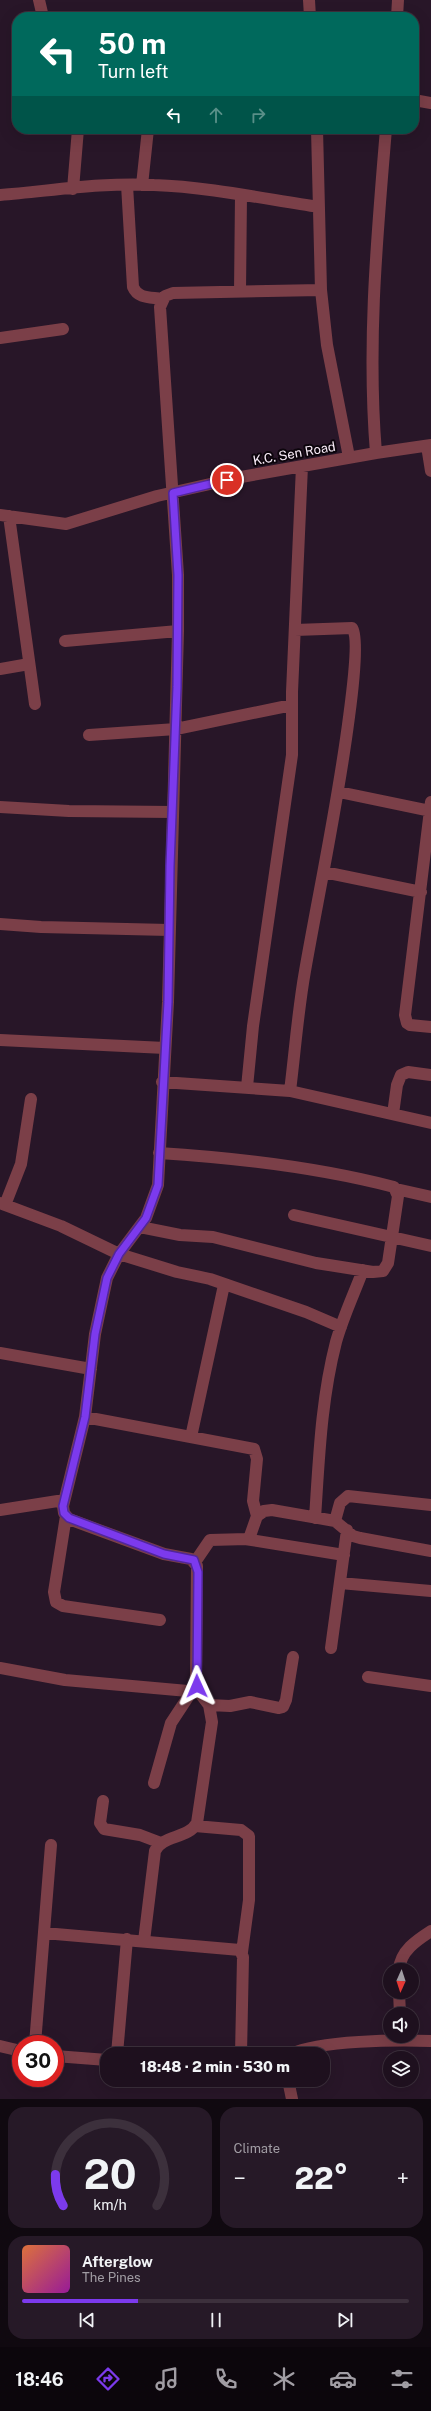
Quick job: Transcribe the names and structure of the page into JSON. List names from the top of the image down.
{
  "streets": {
    "street": ["K.C. Sen Road"]
  },
  "north": "bottom",
  "page": {
    "turn": ["50 m", "Turn left"],
    "limit": "30",
    "trip": "18:48 · 2 min · 530 m",
    "tile": "Climate",
    "heat": ["−", "22°", "+"],
    "song": ["Afterglow", "The Pines"],
    "tabs": "18:46",
    "gauge": ["20", "km/h"]
  }
}
